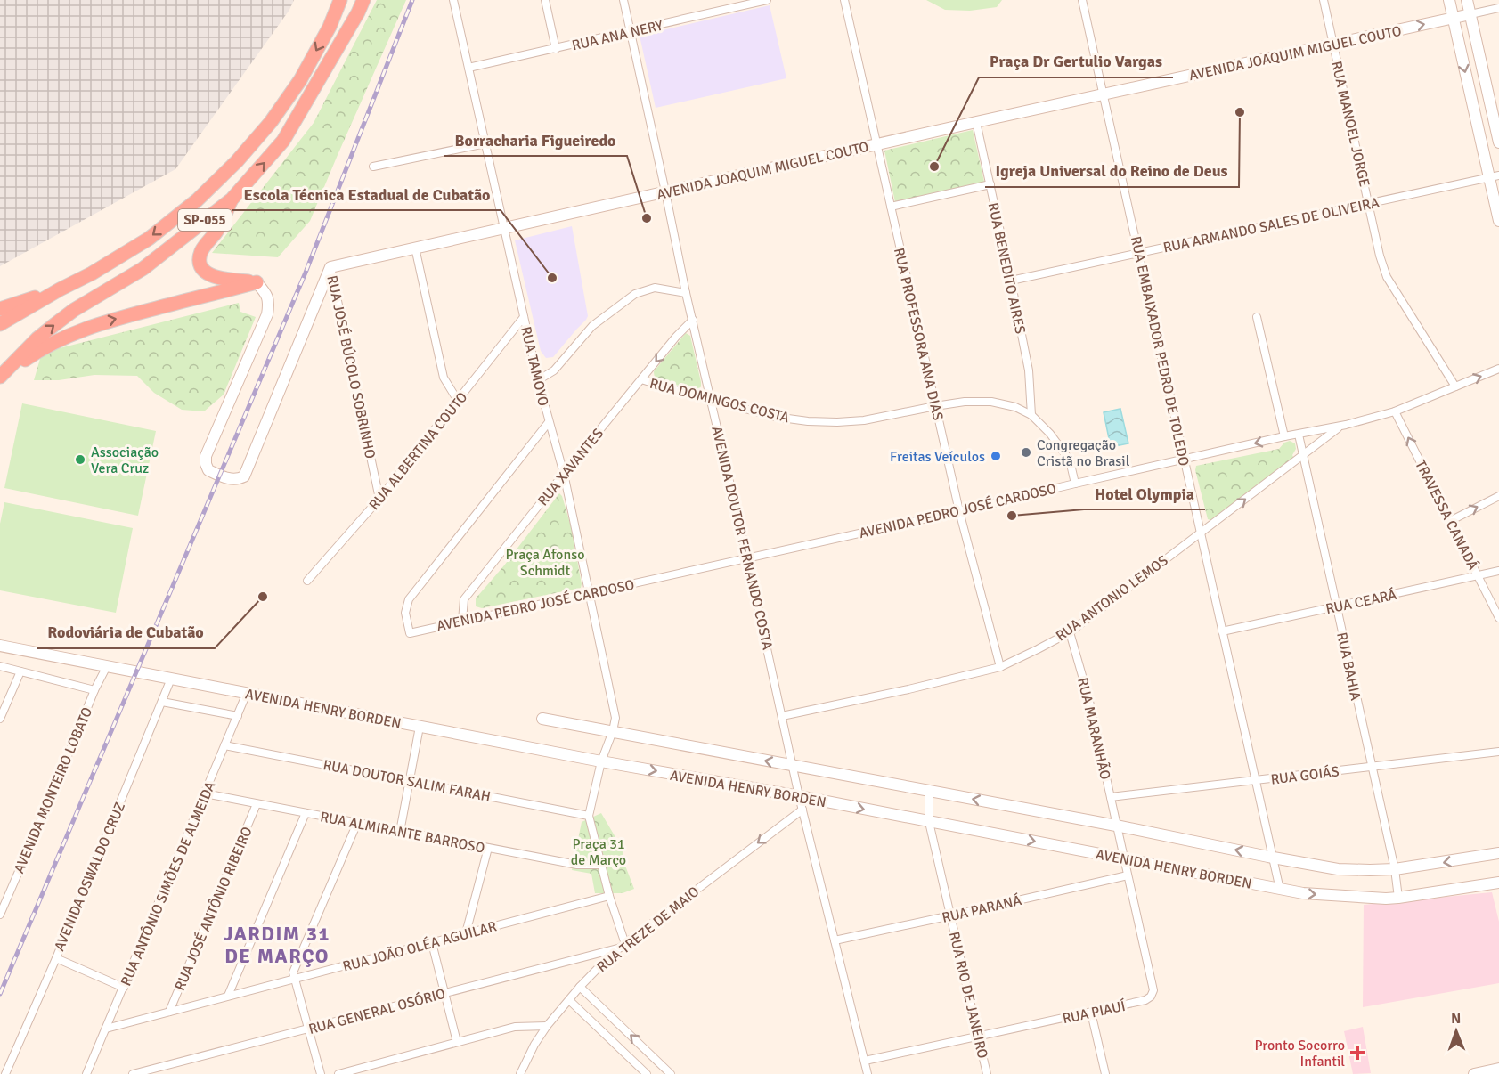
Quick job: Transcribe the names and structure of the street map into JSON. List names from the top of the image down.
{
  "streets": {
    "highway": ["SP-055"],
    "street": [
      "RUA ANA NERY",
      "AVENIDA JOAQUIM MIGUEL COUTO",
      "RUA MANOEL JORGE",
      "RUA ARMANDO SALES DE OLIVEIRA",
      "RUA BENEDITO AIRES",
      "RUA PROFESSORA ANA DIAS",
      "RUA EMBAIXADOR PEDRO DE TOLEDO",
      "RUA TAMOYO",
      "RUA JOSÉ BÚCOLO SOBRINHO",
      "RUA DOMINGOS COSTA",
      "RUA ALBERTINA COUTO",
      "RUA XAVANTES",
      "AVENIDA PEDRO JOSÉ CARDOSO",
      "TRAVESSA CANADÁ",
      "AVENIDA DOUTOR FERNANDO COSTA",
      "RUA ANTONIO LEMOS",
      "RUA CEARÁ",
      "RUA BAHIA",
      "AVENIDA HENRY BORDEN",
      "RUA MARANHÃO",
      "RUA GOIÁS",
      "RUA DOUTOR SALIM FARAH",
      "AVENIDA MONTEIRO LOBATO",
      "RUA ALMIRANTE BARROSO",
      "AVENIDA OSWALDO CRUZ",
      "RUA ANTÔNIO SIMÕES DE ALMEIDA",
      "RUA JOSÉ ANTÔNIO RIBEIRO",
      "RUA PARANÁ",
      "RUA TREZE DE MAIO",
      "RUA JOÃO OLÉA AGUILAR",
      "RUA RIO DE JANEIRO",
      "RUA GENERAL OSÓRIO",
      "RUA PIAUÍ"
    ]
  },
  "crossings": [
    ["RUA ANA NERY", "RUA TAMOYO"],
    ["RUA ANA NERY", "AVENIDA DOUTOR FERNANDO COSTA"],
    ["AVENIDA JOAQUIM MIGUEL COUTO", "RUA MANOEL JORGE"],
    ["AVENIDA JOAQUIM MIGUEL COUTO", "RUA BENEDITO AIRES"],
    ["AVENIDA JOAQUIM MIGUEL COUTO", "RUA PROFESSORA ANA DIAS"],
    ["AVENIDA JOAQUIM MIGUEL COUTO", "RUA EMBAIXADOR PEDRO DE TOLEDO"],
    ["AVENIDA JOAQUIM MIGUEL COUTO", "RUA TAMOYO"],
    ["AVENIDA JOAQUIM MIGUEL COUTO", "RUA JOSÉ BÚCOLO SOBRINHO"],
    ["AVENIDA JOAQUIM MIGUEL COUTO", "AVENIDA DOUTOR FERNANDO COSTA"],
    ["RUA MANOEL JORGE", "RUA ARMANDO SALES DE OLIVEIRA"],
    ["RUA MANOEL JORGE", "AVENIDA PEDRO JOSÉ CARDOSO"],
    ["RUA ARMANDO SALES DE OLIVEIRA", "RUA BENEDITO AIRES"],
    ["RUA ARMANDO SALES DE OLIVEIRA", "RUA EMBAIXADOR PEDRO DE TOLEDO"],
    ["RUA BENEDITO AIRES", "RUA DOMINGOS COSTA"],
    ["RUA PROFESSORA ANA DIAS", "RUA DOMINGOS COSTA"],
    ["RUA PROFESSORA ANA DIAS", "AVENIDA PEDRO JOSÉ CARDOSO"],
    ["RUA PROFESSORA ANA DIAS", "RUA ANTONIO LEMOS"],
    ["RUA EMBAIXADOR PEDRO DE TOLEDO", "AVENIDA PEDRO JOSÉ CARDOSO"],
    ["RUA EMBAIXADOR PEDRO DE TOLEDO", "RUA ANTONIO LEMOS"],
    ["RUA EMBAIXADOR PEDRO DE TOLEDO", "RUA CEARÁ"],
    ["RUA EMBAIXADOR PEDRO DE TOLEDO", "AVENIDA HENRY BORDEN"],
    ["RUA EMBAIXADOR PEDRO DE TOLEDO", "RUA GOIÁS"],
    ["RUA TAMOYO", "RUA ALBERTINA COUTO"],
    ["RUA TAMOYO", "RUA XAVANTES"],
    ["RUA TAMOYO", "AVENIDA PEDRO JOSÉ CARDOSO"],
    ["RUA TAMOYO", "AVENIDA HENRY BORDEN"],
    ["RUA JOSÉ BÚCOLO SOBRINHO", "RUA ALBERTINA COUTO"],
    ["RUA DOMINGOS COSTA", "RUA XAVANTES"],
    ["RUA DOMINGOS COSTA", "AVENIDA PEDRO JOSÉ CARDOSO"],
    ["RUA DOMINGOS COSTA", "AVENIDA DOUTOR FERNANDO COSTA"],
    ["RUA XAVANTES", "AVENIDA PEDRO JOSÉ CARDOSO"],
    ["RUA XAVANTES", "AVENIDA DOUTOR FERNANDO COSTA"],
    ["AVENIDA PEDRO JOSÉ CARDOSO", "TRAVESSA CANADÁ"],
    ["AVENIDA PEDRO JOSÉ CARDOSO", "AVENIDA DOUTOR FERNANDO COSTA"],
    ["AVENIDA PEDRO JOSÉ CARDOSO", "RUA ANTONIO LEMOS"],
    ["AVENIDA PEDRO JOSÉ CARDOSO", "RUA BAHIA"],
    ["TRAVESSA CANADÁ", "RUA CEARÁ"],
    ["AVENIDA DOUTOR FERNANDO COSTA", "RUA ANTONIO LEMOS"],
    ["AVENIDA DOUTOR FERNANDO COSTA", "AVENIDA HENRY BORDEN"],
    ["AVENIDA DOUTOR FERNANDO COSTA", "RUA PARANÁ"],
    ["AVENIDA DOUTOR FERNANDO COSTA", "RUA TREZE DE MAIO"],
    ["AVENIDA DOUTOR FERNANDO COSTA", "RUA PIAUÍ"],
    ["RUA ANTONIO LEMOS", "RUA BAHIA"],
    ["RUA ANTONIO LEMOS", "RUA MARANHÃO"],
    ["RUA CEARÁ", "RUA BAHIA"],
    ["RUA BAHIA", "AVENIDA HENRY BORDEN"],
    ["RUA BAHIA", "RUA GOIÁS"],
    ["AVENIDA HENRY BORDEN", "RUA MARANHÃO"],
    ["AVENIDA HENRY BORDEN", "AVENIDA MONTEIRO LOBATO"],
    ["AVENIDA HENRY BORDEN", "AVENIDA OSWALDO CRUZ"],
    ["AVENIDA HENRY BORDEN", "RUA ANTÔNIO SIMÕES DE ALMEIDA"],
    ["AVENIDA HENRY BORDEN", "RUA RIO DE JANEIRO"],
    ["AVENIDA HENRY BORDEN", "RUA PIAUÍ"],
    ["RUA MARANHÃO", "RUA GOIÁS"],
    ["RUA MARANHÃO", "RUA PIAUÍ"],
    ["RUA DOUTOR SALIM FARAH", "RUA ANTÔNIO SIMÕES DE ALMEIDA"],
    ["RUA ALMIRANTE BARROSO", "RUA ANTÔNIO SIMÕES DE ALMEIDA"],
    ["RUA ALMIRANTE BARROSO", "RUA JOSÉ ANTÔNIO RIBEIRO"],
    ["RUA ANTÔNIO SIMÕES DE ALMEIDA", "RUA JOÃO OLÉA AGUILAR"],
    ["RUA JOSÉ ANTÔNIO RIBEIRO", "RUA JOÃO OLÉA AGUILAR"],
    ["RUA PARANÁ", "RUA RIO DE JANEIRO"],
    ["RUA PARANÁ", "RUA PIAUÍ"],
    ["RUA TREZE DE MAIO", "RUA GENERAL OSÓRIO"],
    ["RUA RIO DE JANEIRO", "RUA PIAUÍ"]
  ],
  "one_way": ["TRAVESSA CANADÁ", "RUA TREZE DE MAIO"],
  "districts": ["JARDIM 31 DE MARÇO"],
  "parks": ["Praça Afonso Schmidt", "Praça 31 de Março"],
  "places": {
    "other": [
      "Igreja Universal do Reino de Deus",
      "Praça Dr Gertulio Vargas",
      "Borracharia Figueiredo",
      "Escola Técnica Estadual de Cubatão",
      "Congregação Cristã no Brasil",
      "Freitas Veículos",
      "Associação Vera Cruz",
      "Hotel Olympia",
      "Rodoviária de Cubatão"
    ],
    "health": ["Pronto Socorro Infantil"]
  },
  "north": "top"
}
